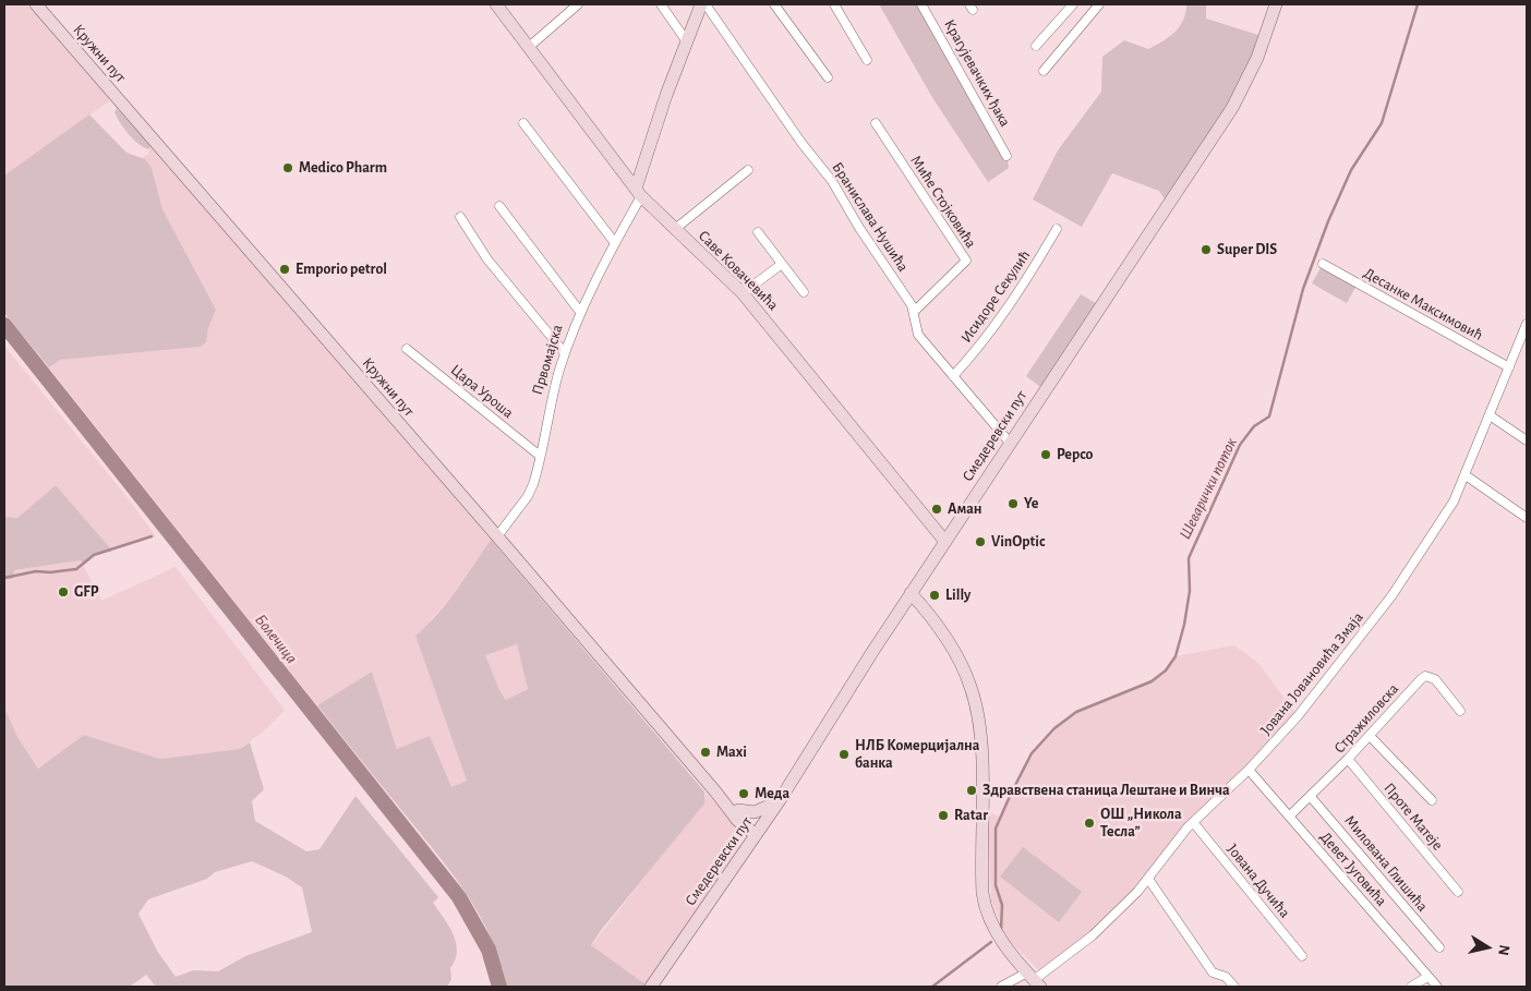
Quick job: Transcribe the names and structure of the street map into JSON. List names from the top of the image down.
{
  "streets": {
    "main road": [
      "Кружни пут",
      "Саве Ковачевића",
      "Првомајска",
      "Смедеревски пут"
    ],
    "street": [
      "Крагујевачких ђака",
      "Миће Стојковића",
      "Бранислава Нушића",
      "Исидоре Секулић",
      "Десанке Максимовић",
      "Цара Уроша",
      "Јована Јовановића Змаја",
      "Стражиловска",
      "Проте Матеје",
      "Милована Глишића",
      "Девет Југовића",
      "Јована Дучића"
    ]
  },
  "crossings": [
    ["Кружни пут", "Првомајска"],
    ["Кружни пут", "Смедеревски пут"],
    ["Миће Стојковића", "Бранислава Нушића"],
    ["Бранислава Нушића", "Исидоре Секулић"],
    ["Бранислава Нушића", "Смедеревски пут"],
    ["Саве Ковачевића", "Првомајска"],
    ["Саве Ковачевића", "Смедеревски пут"],
    ["Десанке Максимовић", "Јована Јовановића Змаја"],
    ["Првомајска", "Цара Уроша"],
    ["Јована Јовановића Змаја", "Девет Југовића"],
    ["Јована Јовановића Змаја", "Јована Дучића"],
    ["Стражиловска", "Проте Матеје"],
    ["Стражиловска", "Милована Глишића"],
    ["Стражиловска", "Девет Југовића"]
  ],
  "water": ["Шеварички поток", "Болечица"],
  "places": [
    "Medico Pharm",
    "Super DIS",
    "Emporio petrol",
    "Pepco",
    "Ye",
    "Аман",
    "VinOptic",
    "GFP",
    "Lilly",
    "Maxi",
    "НЛБ Комерцијална банка",
    "Здравствена станица Лештане и Винча",
    "Меда",
    "Ratar",
    "ОШ „Никола Тесла”"
  ],
  "north": "right"
}
